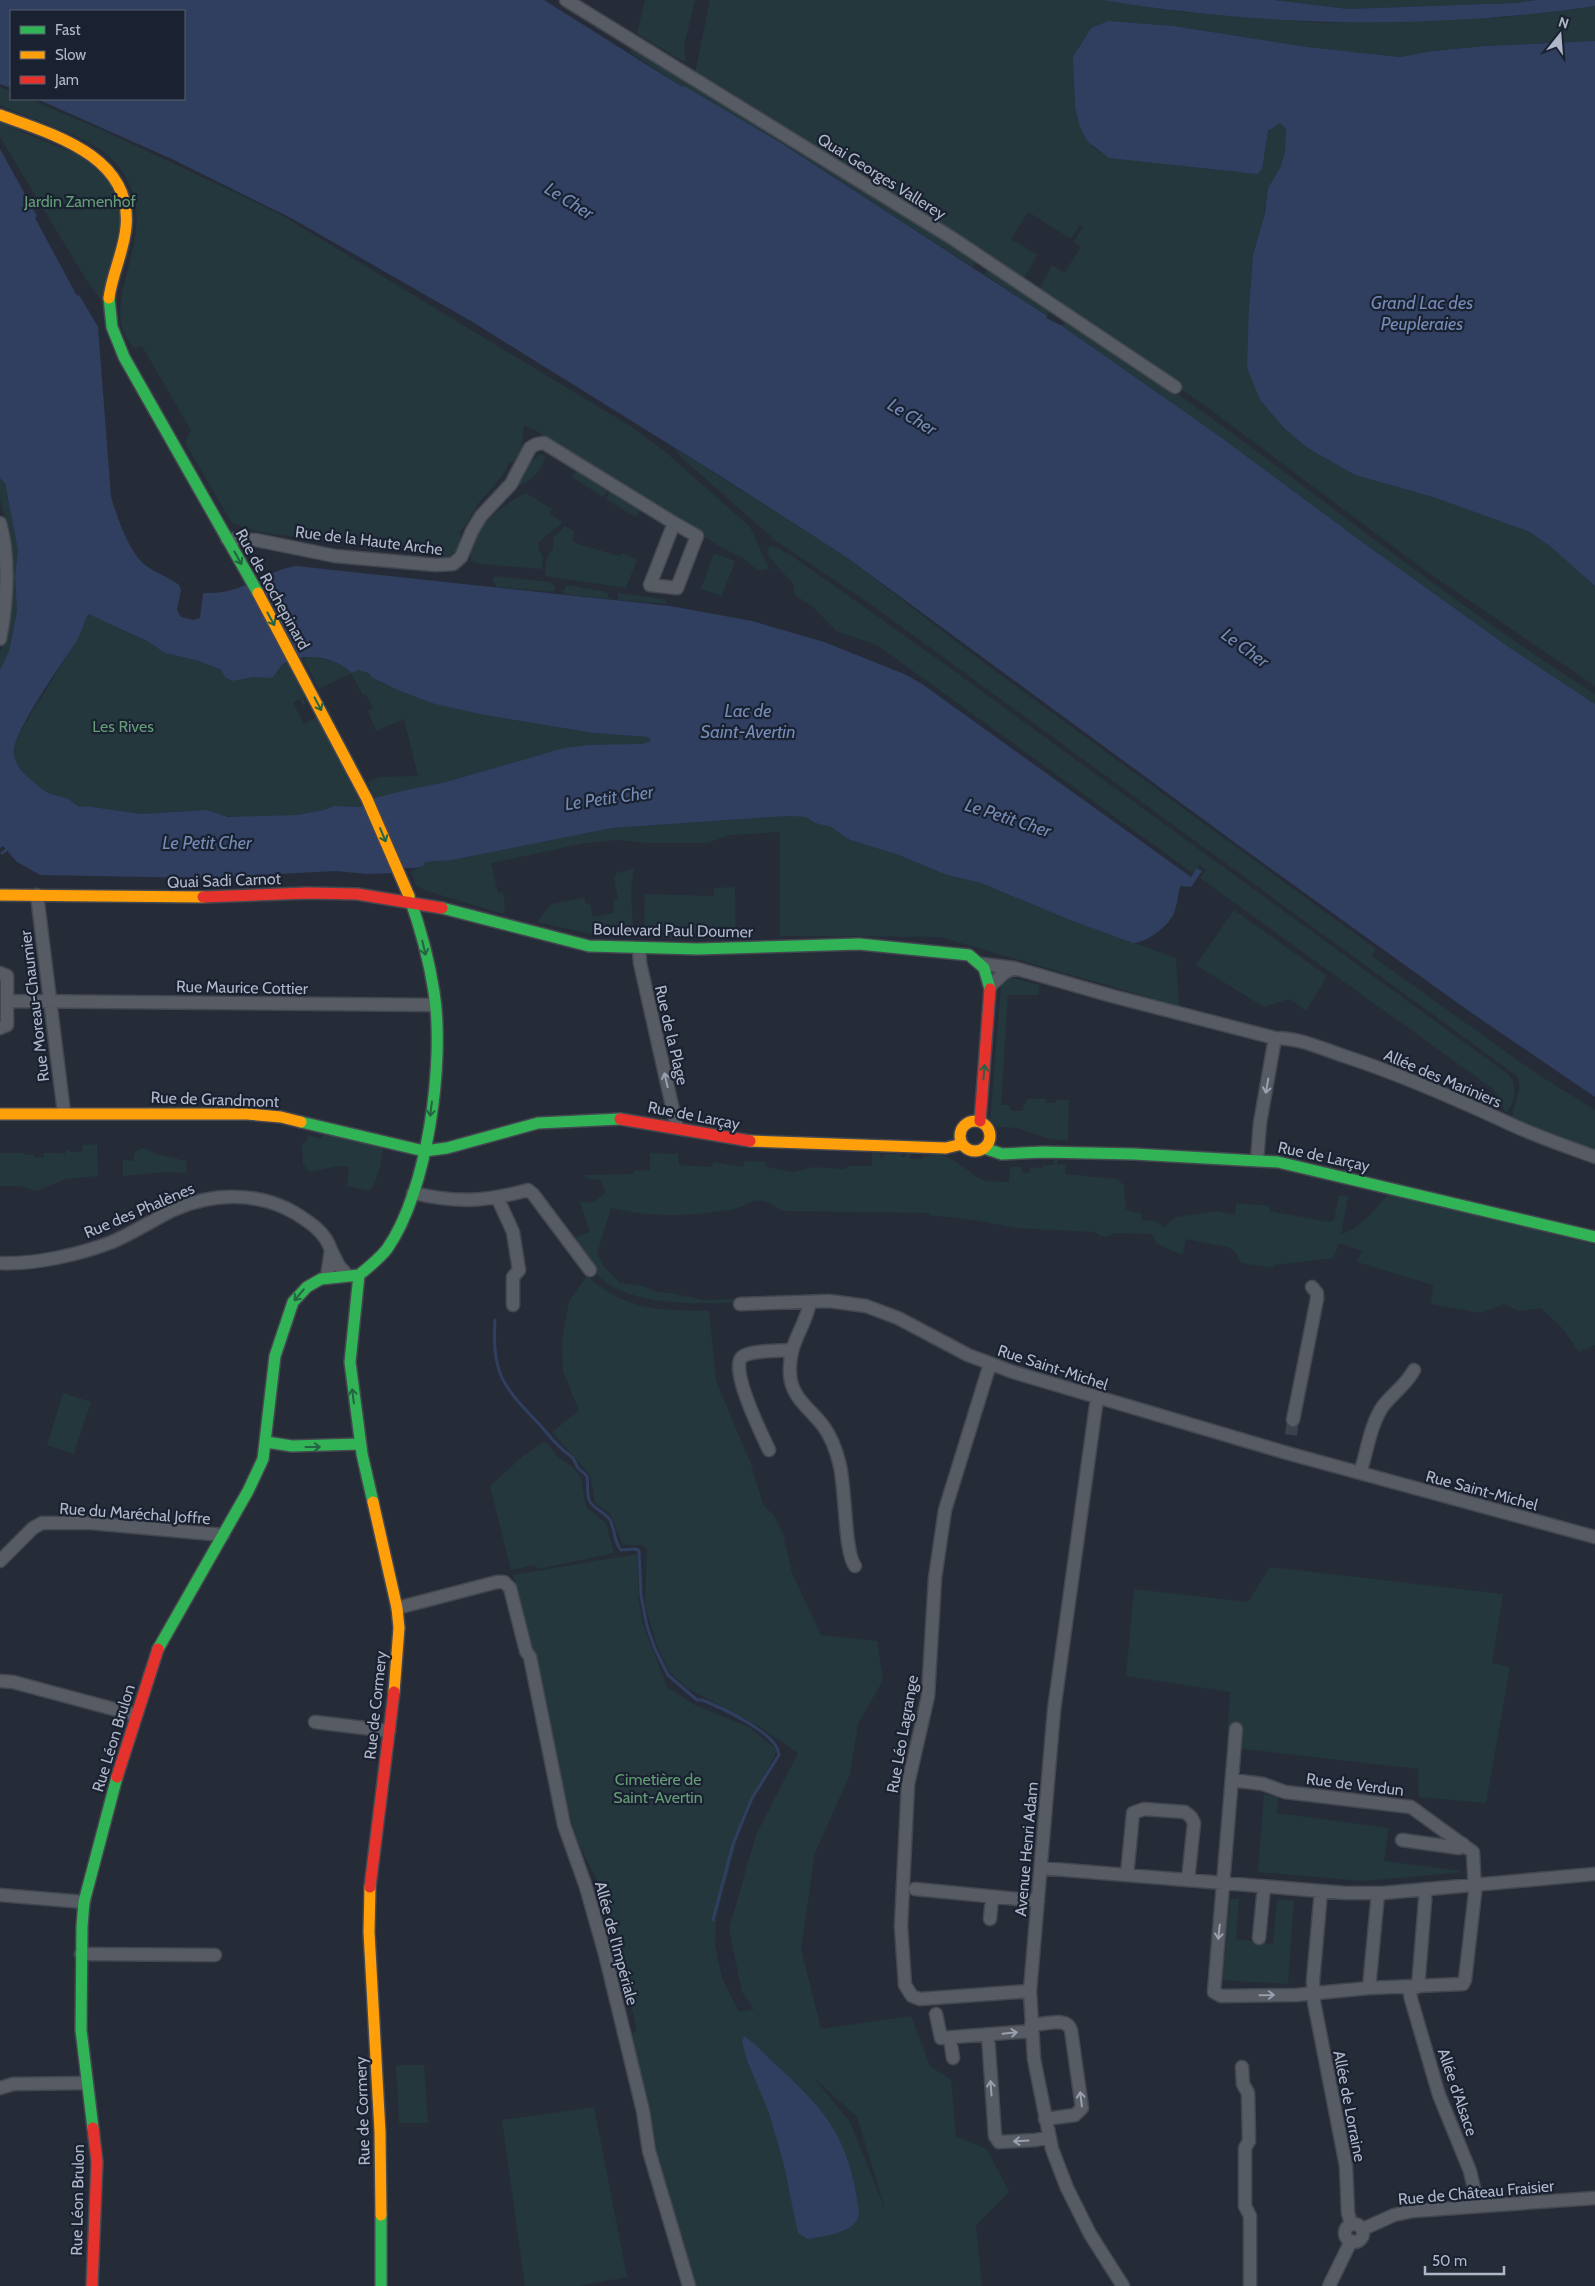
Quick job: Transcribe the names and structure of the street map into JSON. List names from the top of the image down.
{
  "streets": {
    "main road": [
      "Rue de Rochepinard",
      "Quai Sadi Carnot",
      "Boulevard Paul Doumer",
      "Rue de Grandmont",
      "Rue de Larçay",
      "Rue de Cormery",
      "Rue Léon Brulon"
    ],
    "street": [
      "Quai Georges Vallerey",
      "Rue de la Haute Arche",
      "Rue Maurice Cottier",
      "Rue Moreau-Chaumier",
      "Rue de la Plage",
      "Allée des Mariniers",
      "Rue des Phalènes",
      "Rue Saint-Michel",
      "Rue du Maréchal Joffre",
      "Rue Léo Lagrange",
      "Rue de Verdun",
      "Avenue Henri Adam",
      "Allée de l'Impériale",
      "Allée d'Alsace",
      "Allée de Lorraine",
      "Rue de Château Fraisier"
    ]
  },
  "crossings": [
    ["Rue de la Haute Arche", "Rue de Rochepinard"],
    ["Rue de Rochepinard", "Quai Sadi Carnot"],
    ["Rue de Rochepinard", "Boulevard Paul Doumer"],
    ["Rue de Rochepinard", "Rue Maurice Cottier"],
    ["Rue de Rochepinard", "Rue de Grandmont"],
    ["Rue de Rochepinard", "Rue de Larçay"],
    ["Quai Sadi Carnot", "Boulevard Paul Doumer"],
    ["Quai Sadi Carnot", "Rue Moreau-Chaumier"],
    ["Boulevard Paul Doumer", "Rue de la Plage"],
    ["Boulevard Paul Doumer", "Allée des Mariniers"],
    ["Rue Maurice Cottier", "Rue Moreau-Chaumier"],
    ["Rue Moreau-Chaumier", "Rue de Grandmont"],
    ["Rue de la Plage", "Rue de Larçay"],
    ["Rue de Grandmont", "Rue de Larçay"],
    ["Rue des Phalènes", "Rue de Cormery"],
    ["Rue des Phalènes", "Rue Léon Brulon"],
    ["Rue Saint-Michel", "Rue Léo Lagrange"],
    ["Rue Saint-Michel", "Avenue Henri Adam"],
    ["Rue du Maréchal Joffre", "Rue Léon Brulon"],
    ["Rue de Cormery", "Rue Léon Brulon"],
    ["Rue de Cormery", "Allée de l'Impériale"],
    ["Rue Léo Lagrange", "Avenue Henri Adam"],
    ["Rue de Verdun", "Allée d'Alsace"],
    ["Rue de Verdun", "Allée de Lorraine"],
    ["Allée d'Alsace", "Rue de Château Fraisier"],
    ["Allée de Lorraine", "Rue de Château Fraisier"]
  ],
  "one_way": ["Rue de Rochepinard", "Rue de la Plage"],
  "water": [
    "Le Cher",
    "Grand Lac des Peupleraies",
    "Lac de Saint-Avertin",
    "Le Petit Cher"
  ],
  "parks": ["Jardin Zamenhof", "Les Rives", "Cimetière de Saint-Avertin"],
  "legend": ["Fast", "Slow", "Jam"],
  "scale_bar": "50 m",
  "north": "top"
}
